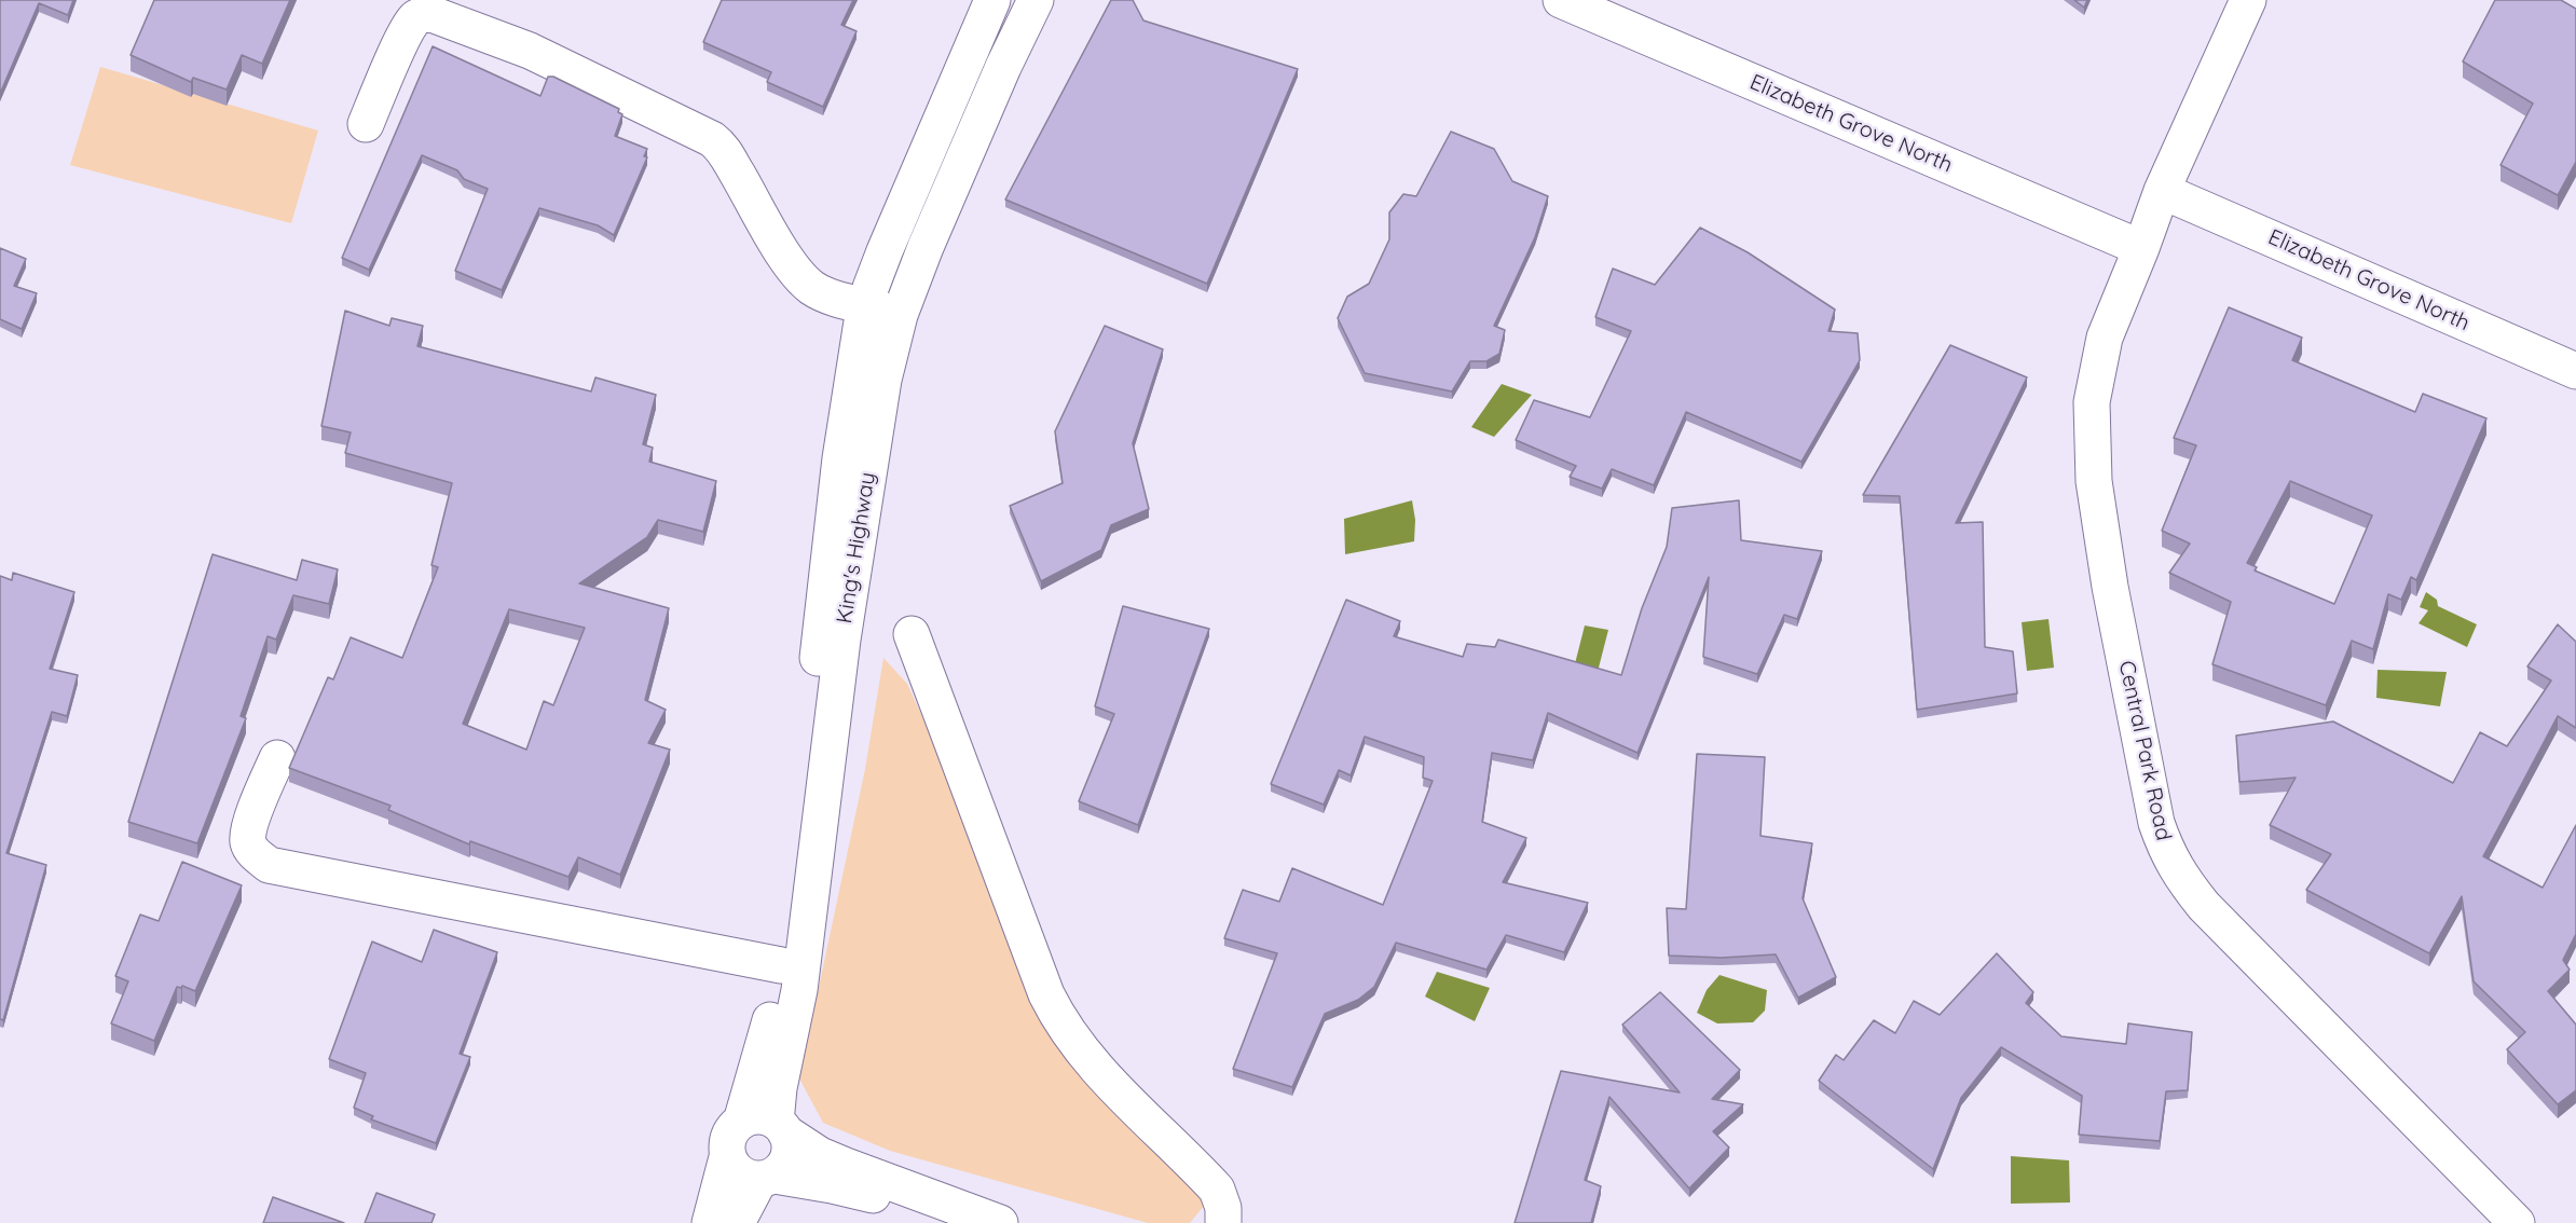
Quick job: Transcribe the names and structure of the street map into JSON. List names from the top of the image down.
{
  "streets": {
    "street": ["Elizabeth Grove North", "King's Highway", "Central Park Road"]
  },
  "crossings": [
    ["Elizabeth Grove North", "Central Park Road"]
  ]
}
